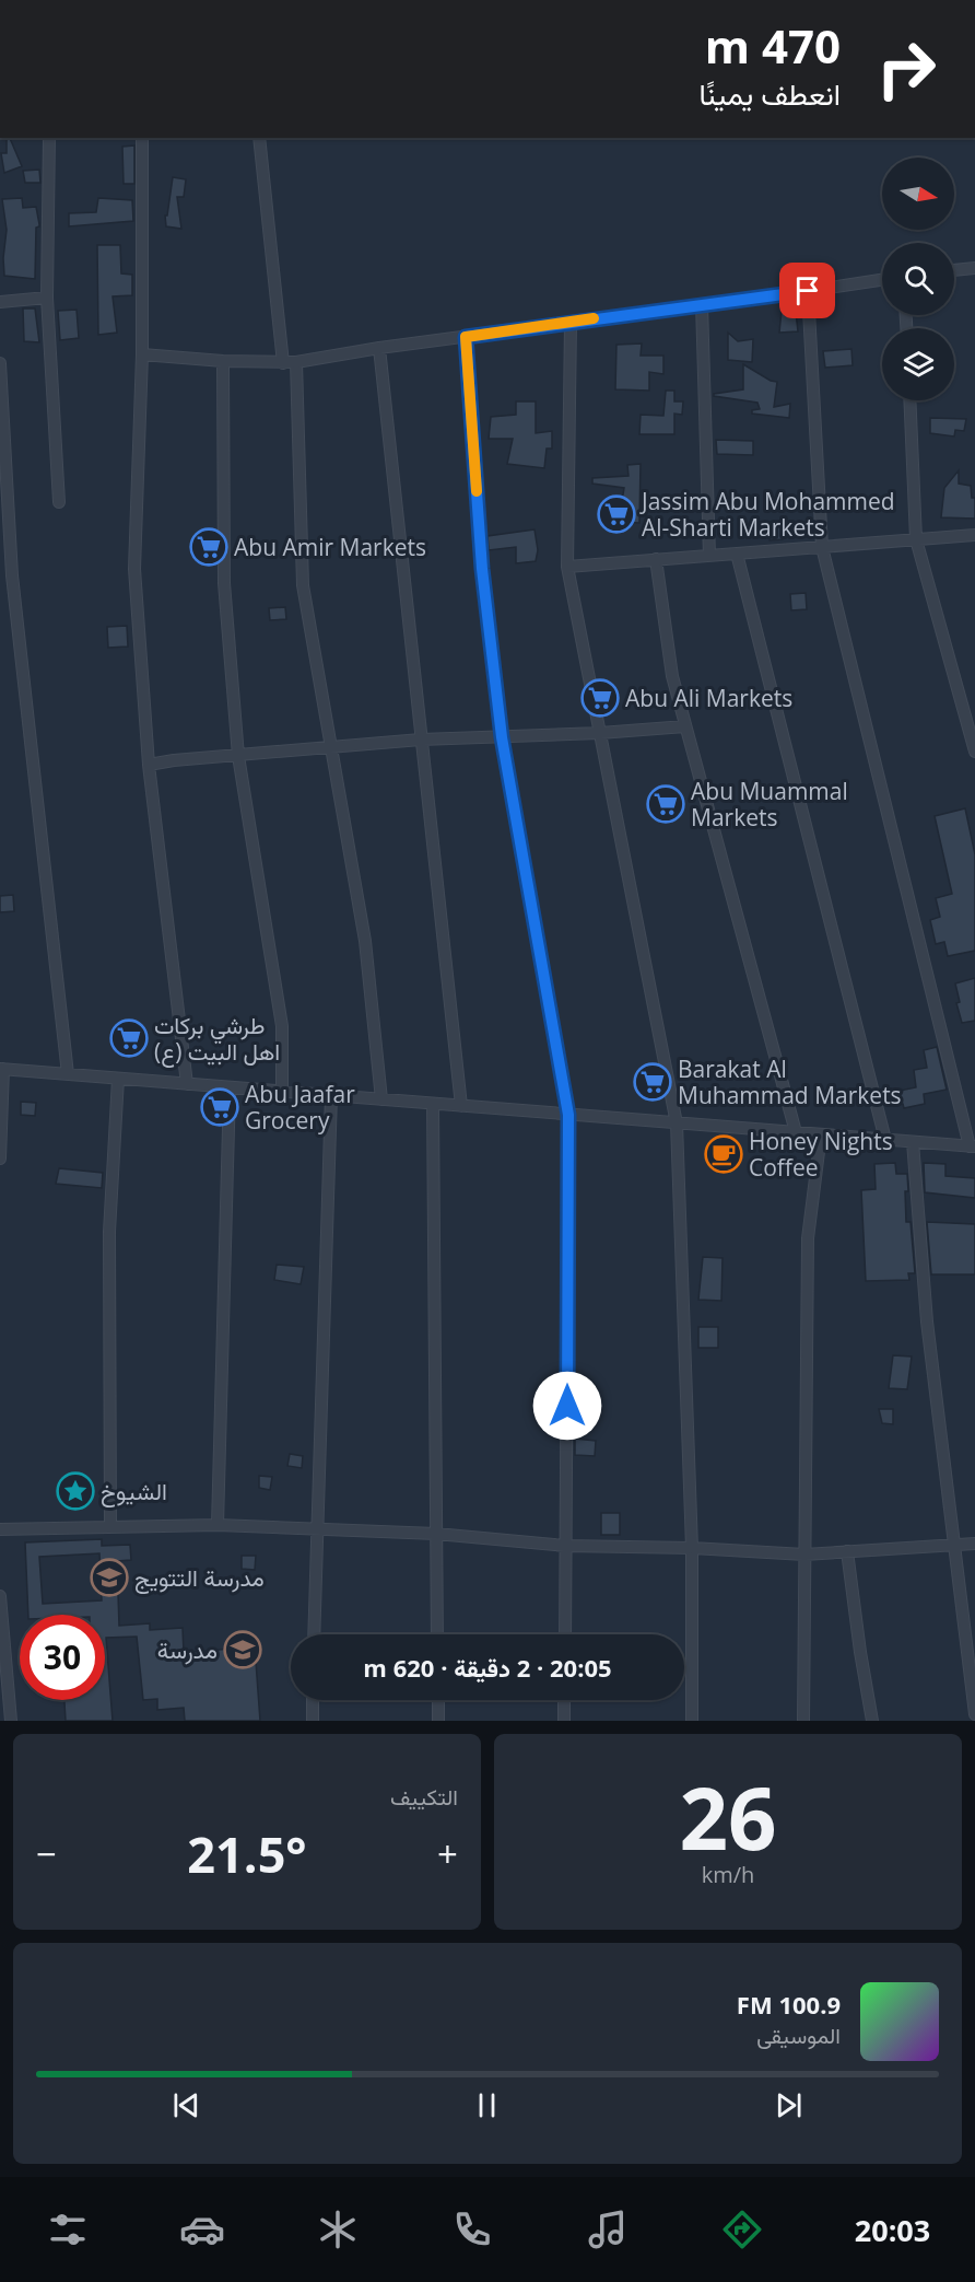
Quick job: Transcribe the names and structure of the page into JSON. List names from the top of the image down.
{
  "places": {
    "supermarket": [
      "Jassim Abu Mohammed Al-Sharti Markets",
      "Abu Amir Markets",
      "Abu Ali Markets",
      "Abu Muammal Markets",
      "طرشي بركات اهل البيت (ع)",
      "Barakat Al Muhammad Markets",
      "Abu Jaafar Grocery"
    ],
    "cafe": ["Honey Nights Coffee"],
    "place": ["الشيوخ"],
    "school or university": ["مدرسة التتويج", "مدرسة"]
  },
  "north": "right",
  "page": {
    "turn": ["470 m", "انعطف يمينًا"],
    "limit": "30",
    "trip": "20:05 · 2 دقيقة · 620 m",
    "tile": [
      ["26", "km/h"],
      "التكييف"
    ],
    "heat": ["−", "21.5°", "+"],
    "song": ["100.9 FM", "الموسيقى"],
    "tabs": "20:03"
  }
}
